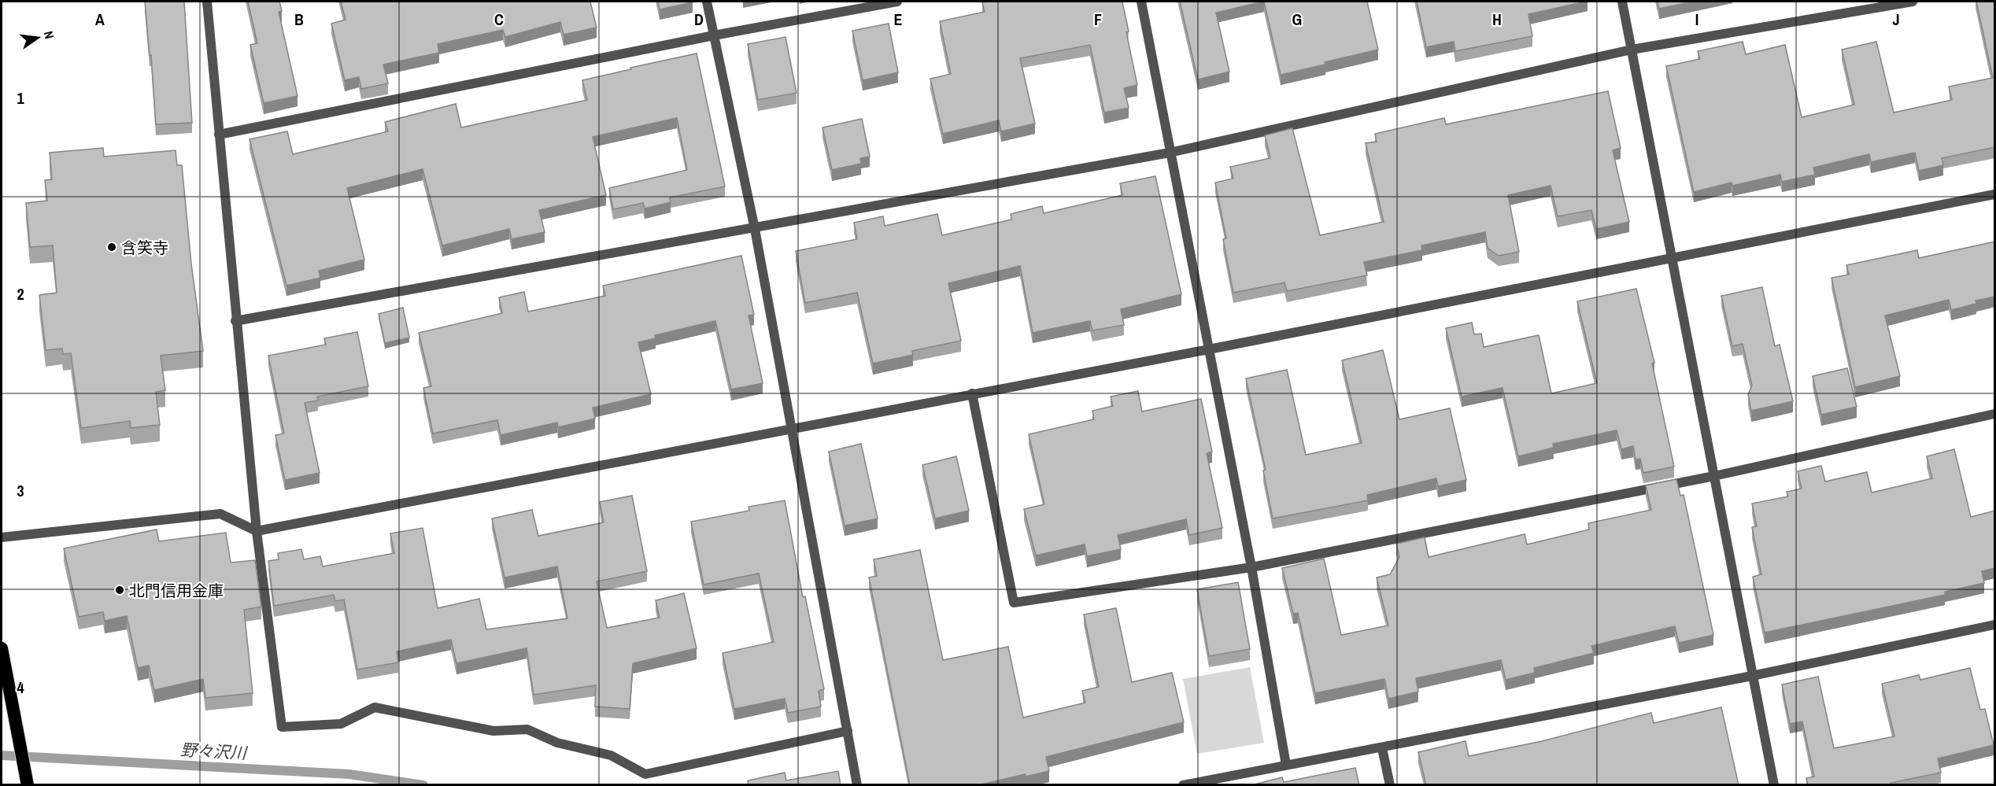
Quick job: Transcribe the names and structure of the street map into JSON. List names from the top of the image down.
{
  "water": ["野々沢川"],
  "places": ["含笑寺", "北門信用金庫"],
  "north": "right",
  "grid": {
    "columns": [
      "A",
      "B",
      "C",
      "D",
      "E",
      "F",
      "G",
      "H",
      "I",
      "J"
    ],
    "rows": [
      "1",
      "2",
      "3",
      "4"
    ]
  }
}
